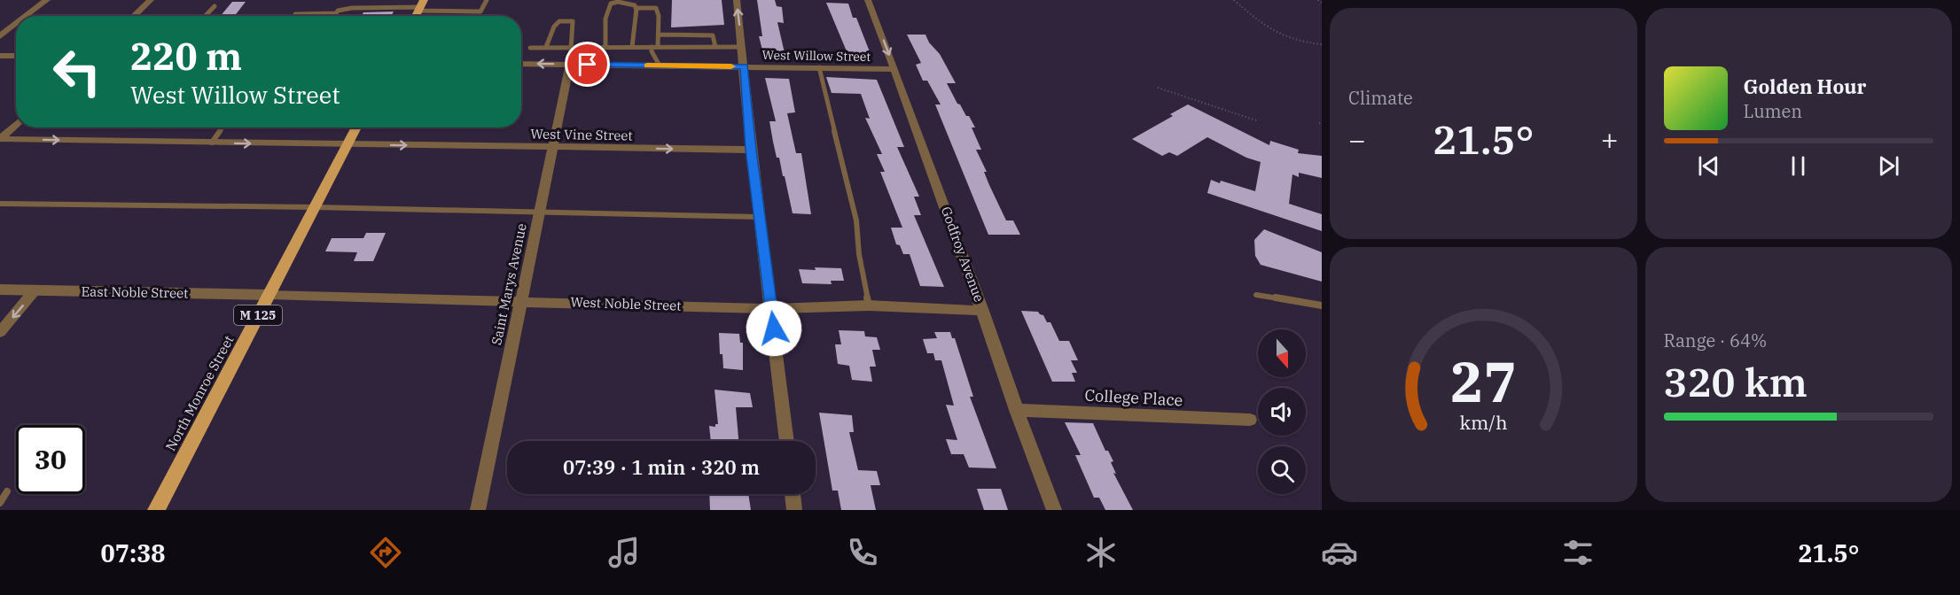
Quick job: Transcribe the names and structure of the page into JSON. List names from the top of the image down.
{
  "streets": {
    "main road": ["M 125", "North Monroe Street"],
    "street": [
      "West Willow Street",
      "West Vine Street",
      "Godfroy Avenue",
      "Saint Marys Avenue",
      "East Noble Street",
      "West Noble Street",
      "College Place"
    ]
  },
  "crossings": [
    ["West Willow Street", "Godfroy Avenue"],
    ["West Willow Street", "Saint Marys Avenue"],
    ["West Vine Street", "Saint Marys Avenue"],
    ["West Vine Street", "North Monroe Street"],
    ["Godfroy Avenue", "West Noble Street"],
    ["Godfroy Avenue", "College Place"],
    ["Saint Marys Avenue", "West Noble Street"],
    ["East Noble Street", "West Noble Street"],
    ["East Noble Street", "North Monroe Street"],
    ["West Noble Street", "North Monroe Street"]
  ],
  "one_way": ["West Vine Street"],
  "north": "bottom",
  "page": {
    "tile": [
      "Climate",
      ["Range · 64%", "320 km"]
    ],
    "turn": ["220 m", "West Willow Street"],
    "song": ["Golden Hour", "Lumen"],
    "heat": ["−", "21.5°", "+"],
    "limit": "30",
    "trip": "07:39 · 1 min · 320 m",
    "tabs": ["07:38", "21.5°"],
    "gauge": ["27", "km/h"]
  }
}
